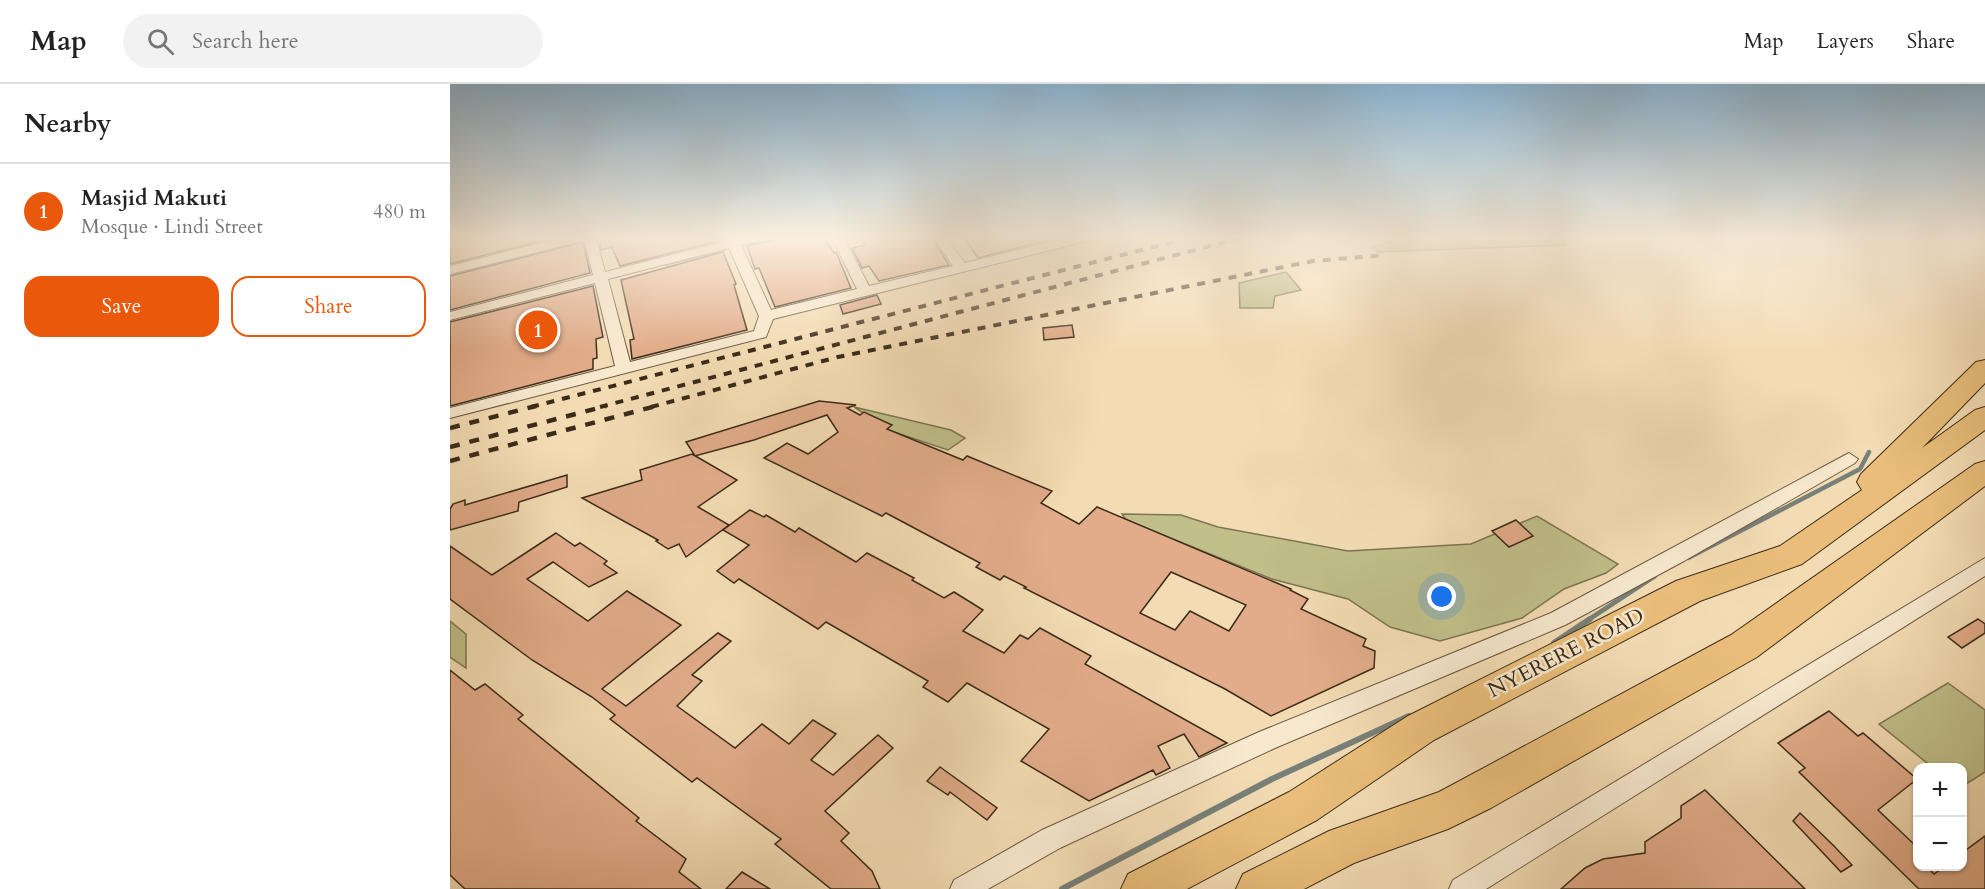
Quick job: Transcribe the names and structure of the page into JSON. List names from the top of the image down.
{
  "streets": {
    "highway": ["NYERERE ROAD"]
  },
  "page": {
    "header": "Map",
    "search": "Search here",
    "nav": ["Map", "Layers", "Share"],
    "heading": "Nearby",
    "list": [
      {
        "mark": "1",
        "name": "Masjid Makuti",
        "note": "Mosque · Lindi Street",
        "value": "480 m"
      }
    ],
    "buttons": ["Save", "Share"],
    "pins": "1",
    "map_buttons": ["+", "−"]
  }
}
